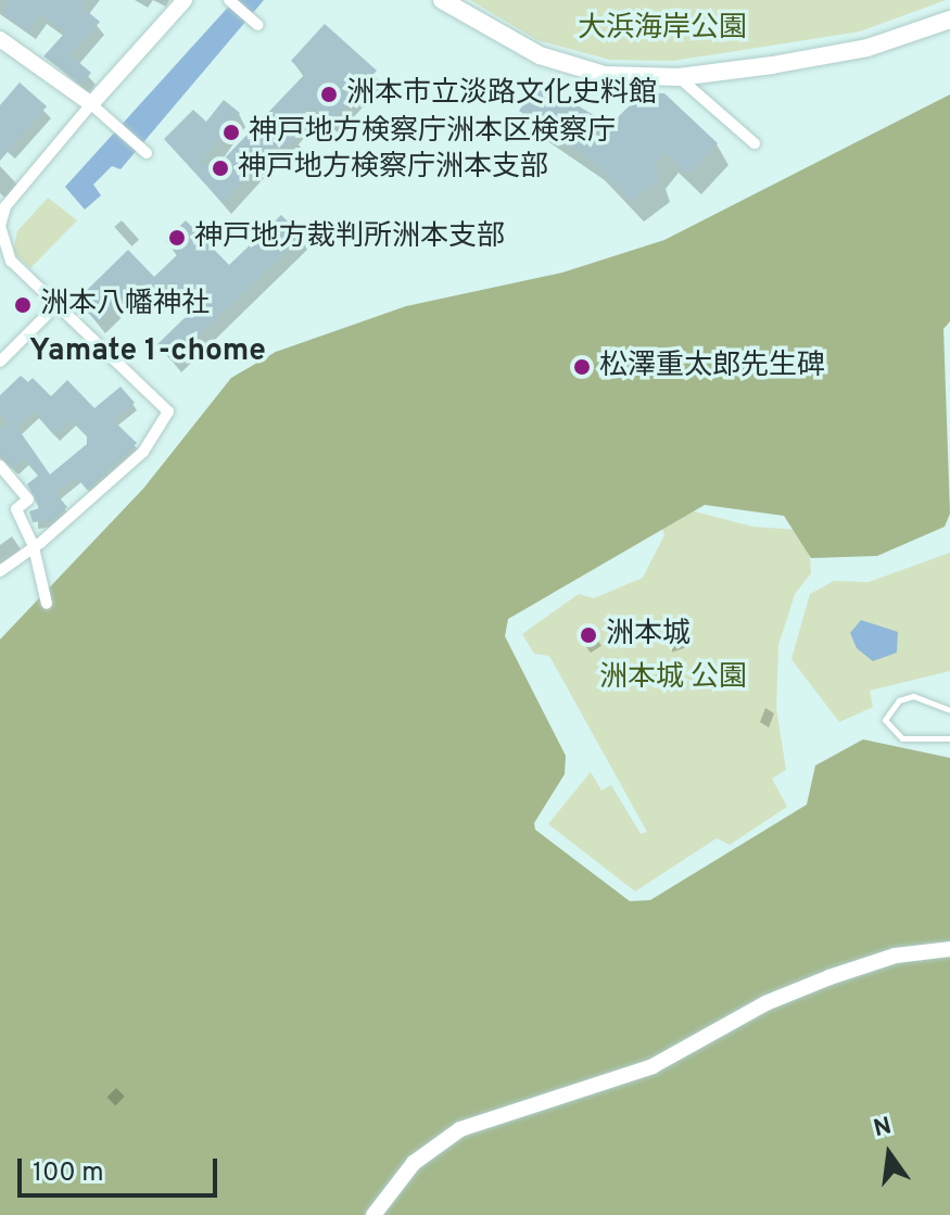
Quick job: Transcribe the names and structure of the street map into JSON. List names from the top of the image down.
{
  "districts": ["Yamate 1-chome"],
  "parks": ["大浜海岸公園", "洲本城 公園"],
  "places": [
    "洲本市立淡路文化史料館",
    "神戸地方検察庁洲本区検察庁",
    "神戸地方検察庁洲本支部",
    "神戸地方裁判所洲本支部",
    "洲本八幡神社",
    "松澤重太郎先生碑",
    "洲本城"
  ],
  "scale_bar": "100 m",
  "north": "top"
}
